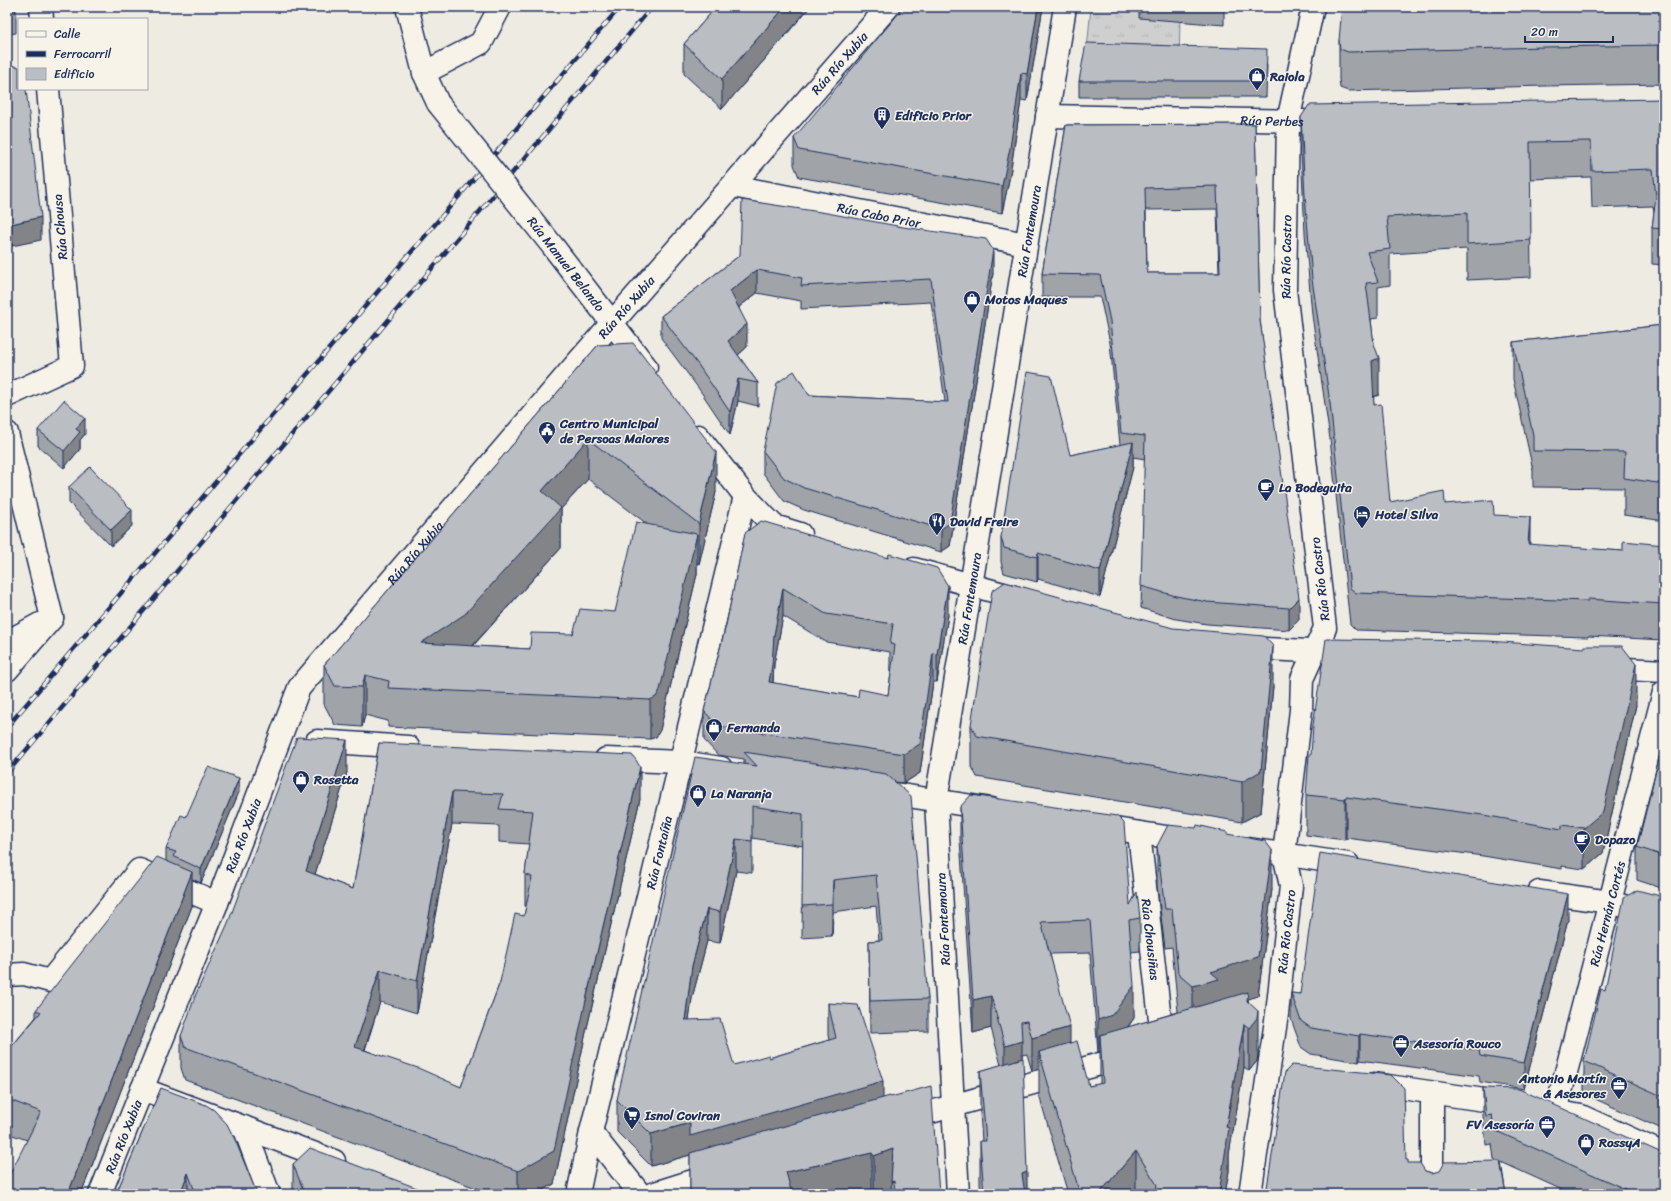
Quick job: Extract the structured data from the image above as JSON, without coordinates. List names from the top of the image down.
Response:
{
  "streets": {
    "street": [
      "Rúa Río Xubia",
      "Rúa Perbes",
      "Rúa Cabo Prior",
      "Rúa Chousa",
      "Rúa Fontemoura",
      "Rúa Río Castro",
      "Rúa Manuel Belando",
      "Rúa Fontaíña",
      "Rúa Hernán Cortés",
      "Rúa Chousiñas"
    ]
  },
  "crossings": [
    ["Rúa Río Xubia", "Rúa Cabo Prior"],
    ["Rúa Río Xubia", "Rúa Manuel Belando"],
    ["Rúa Perbes", "Rúa Fontemoura"],
    ["Rúa Perbes", "Rúa Río Castro"],
    ["Rúa Cabo Prior", "Rúa Fontemoura"]
  ],
  "places": {
    "shop": [
      "Raiola",
      "Motos Maques",
      "Fernanda",
      "Rosetta",
      "La Naranja",
      "RossyA"
    ],
    "building": ["Edificio Prior"],
    "public building": ["Centro Municipal de Persoas Maiores"],
    "cafe": ["La Bodeguita", "Dopazo"],
    "hotel": ["Hotel Silva"],
    "restaurant": ["David Freire"],
    "office": ["Asesoría Rouco", "Antonio Martín & Asesores", "FV Asesoría"],
    "supermarket": ["Isnol Coviran"]
  },
  "legend": ["Calle", "Ferrocarril", "Edificio"],
  "scale_bar": "20 m"
}
